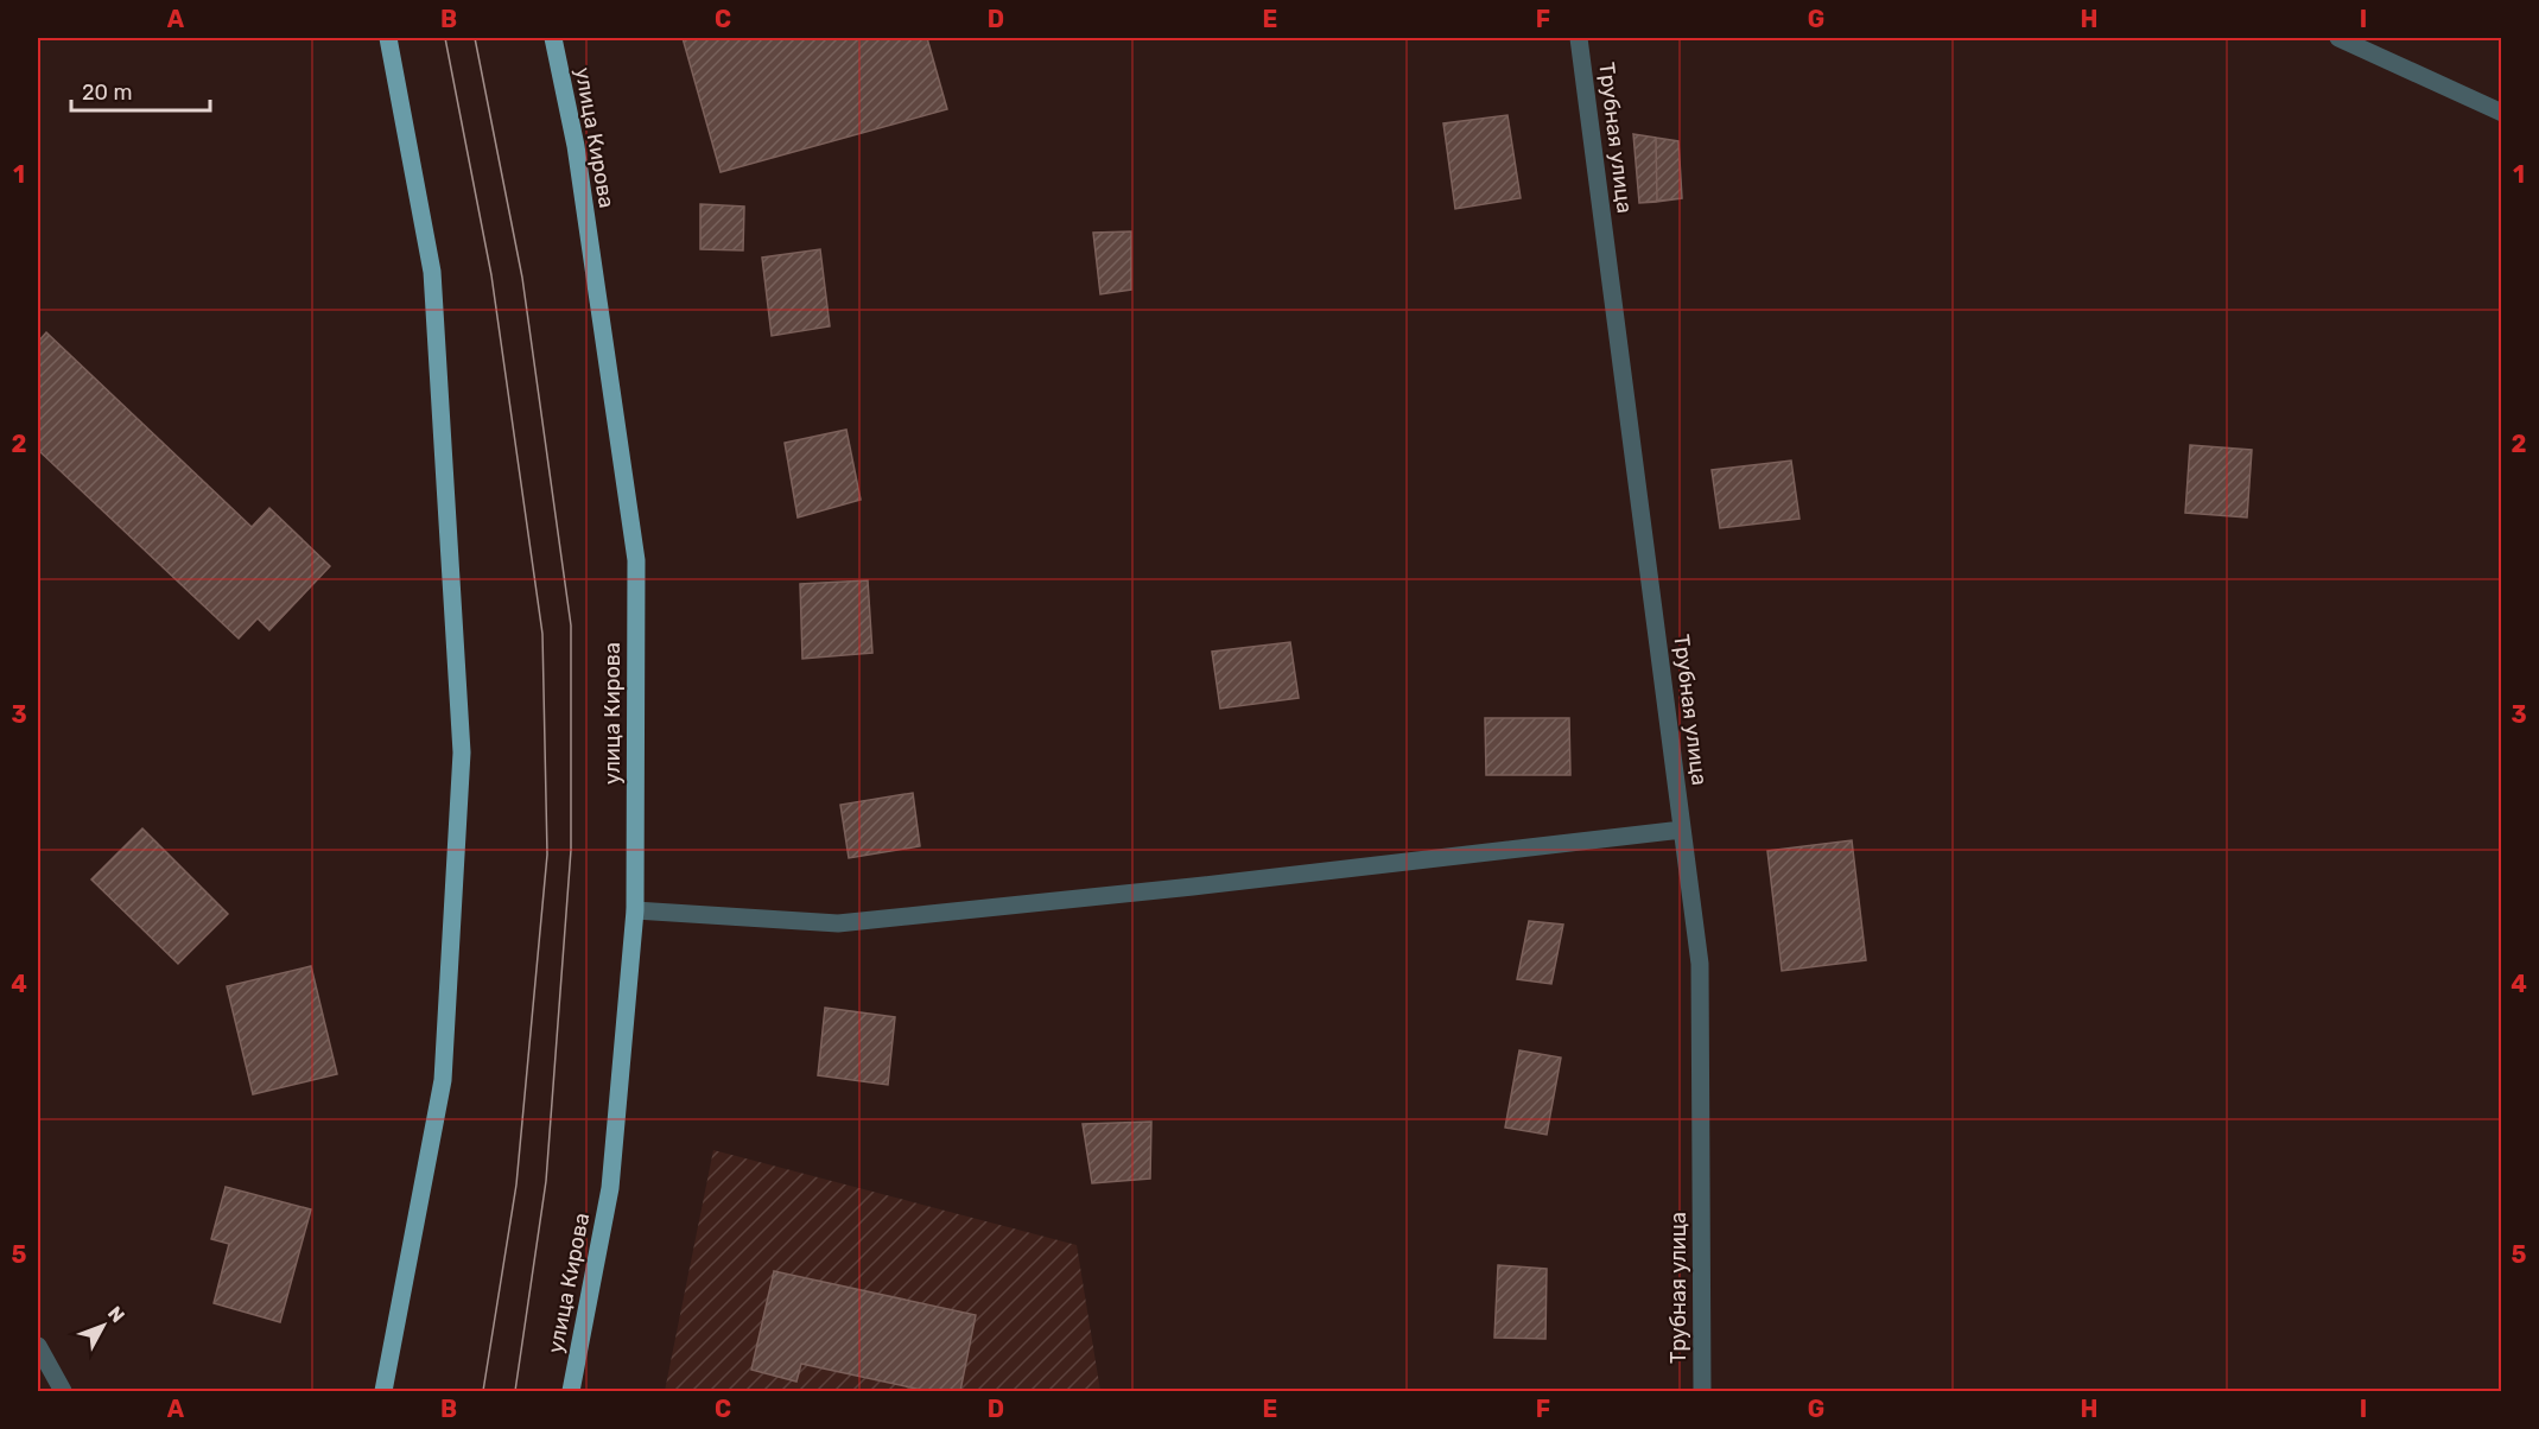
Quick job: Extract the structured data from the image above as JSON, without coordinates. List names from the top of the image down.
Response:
{
  "streets": {
    "main road": ["улица Кирова"],
    "street": ["Трубная улица"]
  },
  "scale_bar": "20 m",
  "north": "top right",
  "grid": {
    "columns": [
      "A",
      "B",
      "C",
      "D",
      "E",
      "F",
      "G",
      "H",
      "I"
    ],
    "rows": [
      "1",
      "2",
      "3",
      "4",
      "5"
    ]
  }
}
